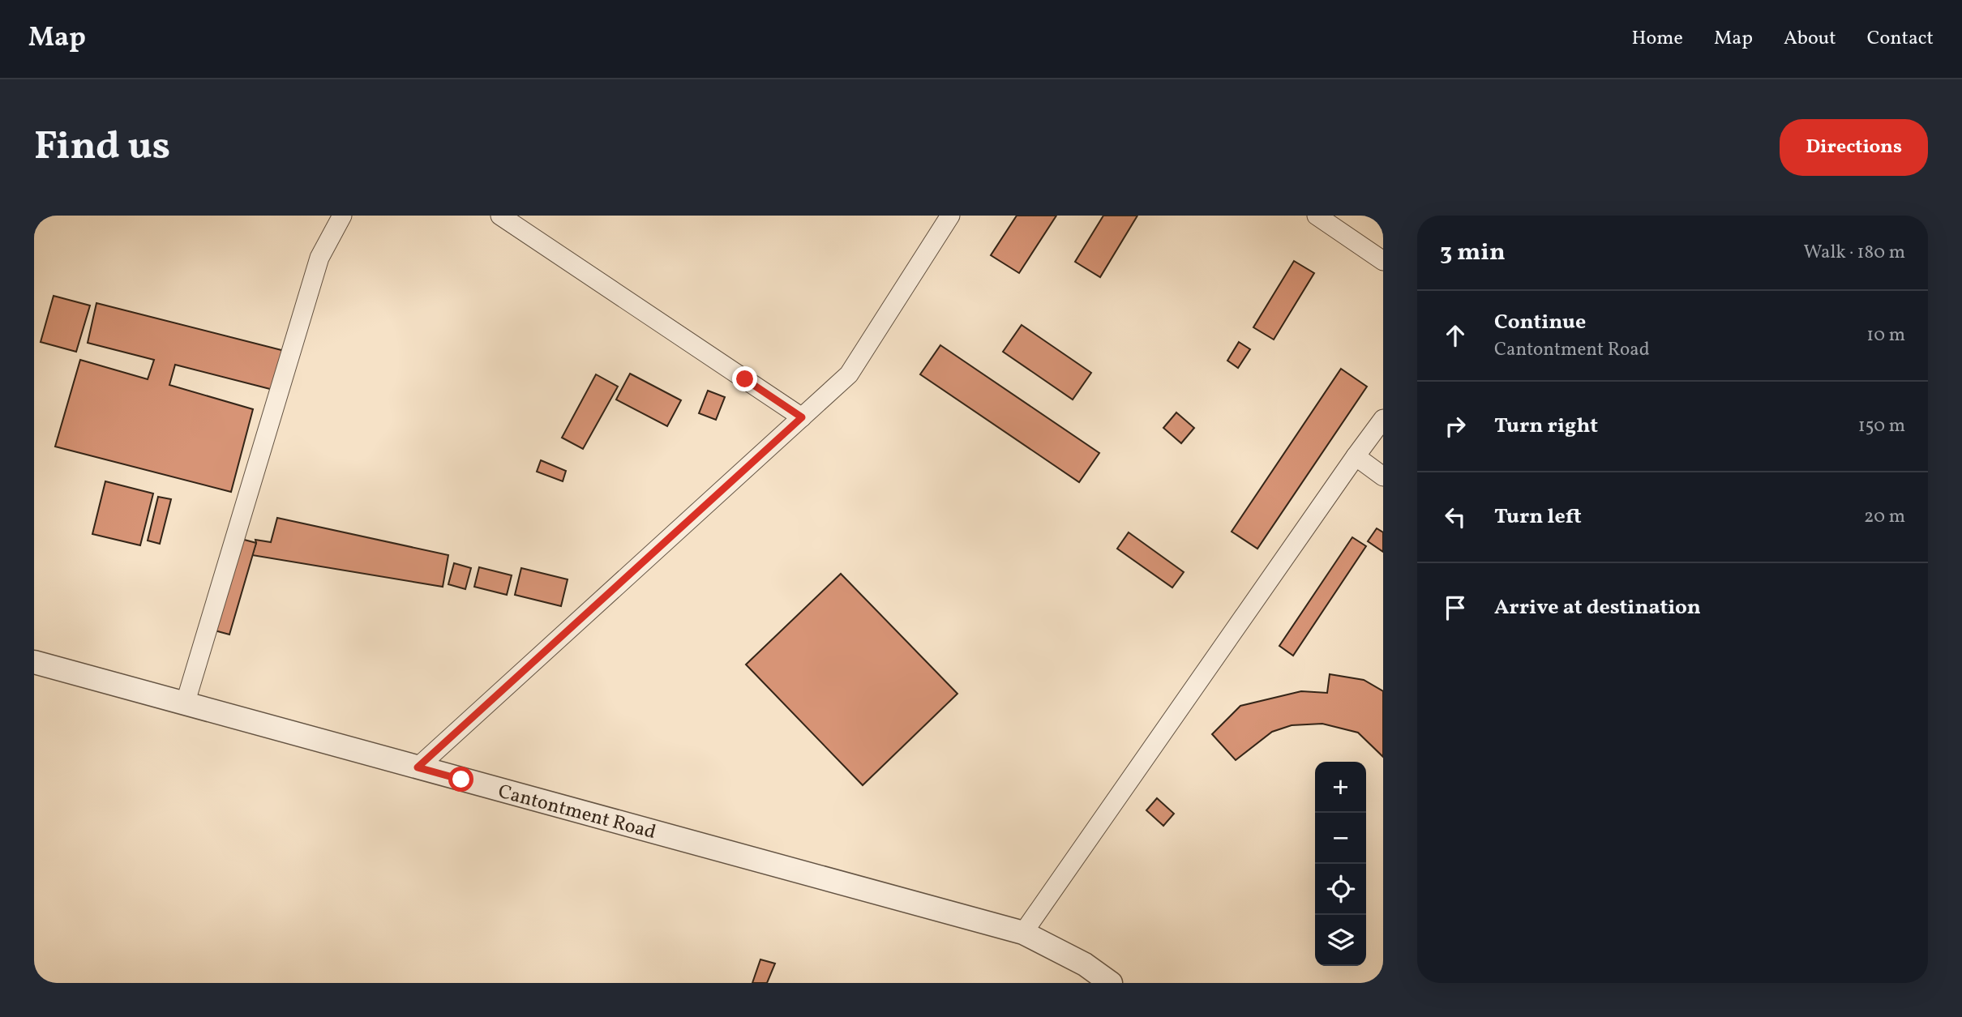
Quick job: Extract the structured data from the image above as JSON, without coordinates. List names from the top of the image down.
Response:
{
  "streets": {
    "street": ["Cantontment Road"]
  },
  "page": {
    "header": "Map",
    "nav": [
      "Home",
      "Map",
      "About",
      "Contact"
    ],
    "buttons": "Directions",
    "title": "Find us",
    "heading": ["3 min", "Walk · 180 m"],
    "list": [
      ["Continue", "Cantontment Road", "10 m"],
      ["Turn right", "150 m"],
      ["Turn left", "20 m"],
      "Arrive at destination"
    ],
    "map_buttons": ["+", "−"]
  }
}
